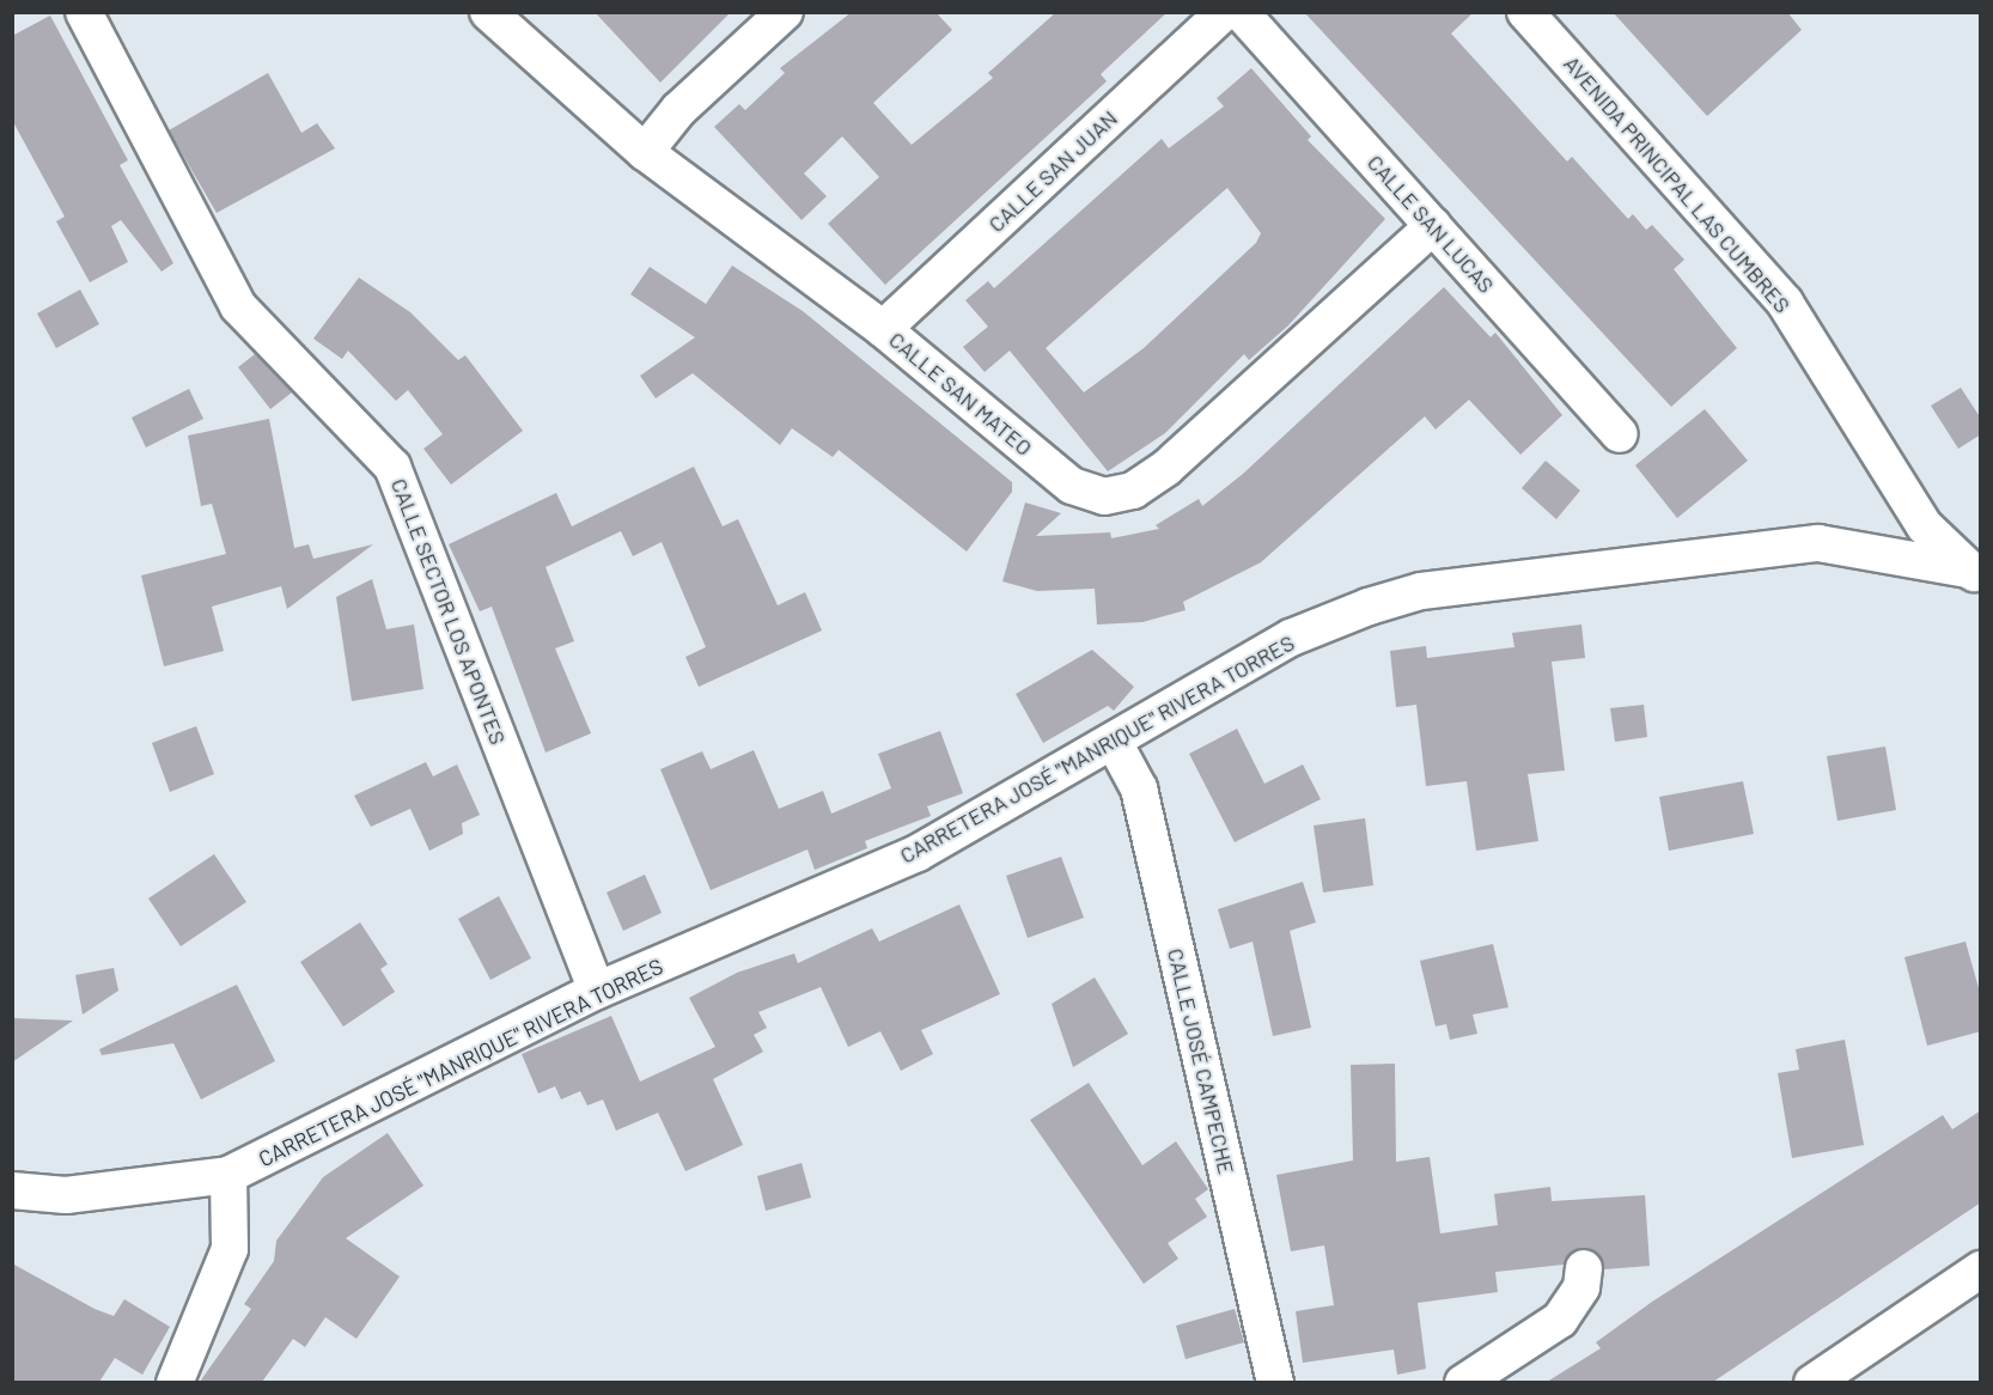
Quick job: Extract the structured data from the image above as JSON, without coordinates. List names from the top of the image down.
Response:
{
  "streets": {
    "street": [
      "CALLE SAN JUAN",
      "AVENIDA PRINCIPAL LAS CUMBRES",
      "CALLE SAN LUCAS",
      "CALLE SAN MATEO",
      "CALLE SECTOR LOS APONTES",
      "CARRETERA JOSÉ \"MANRIQUE\" RIVERA TORRES",
      "CALLE JOSÉ CAMPECHE"
    ]
  },
  "crossings": [
    ["CALLE SAN JUAN", "CALLE SAN MATEO"],
    ["AVENIDA PRINCIPAL LAS CUMBRES", "CARRETERA JOSÉ \"MANRIQUE\" RIVERA TORRES"],
    ["CALLE SAN LUCAS", "CALLE SAN MATEO"],
    ["CALLE SECTOR LOS APONTES", "CARRETERA JOSÉ \"MANRIQUE\" RIVERA TORRES"],
    ["CARRETERA JOSÉ \"MANRIQUE\" RIVERA TORRES", "CALLE JOSÉ CAMPECHE"]
  ]
}
